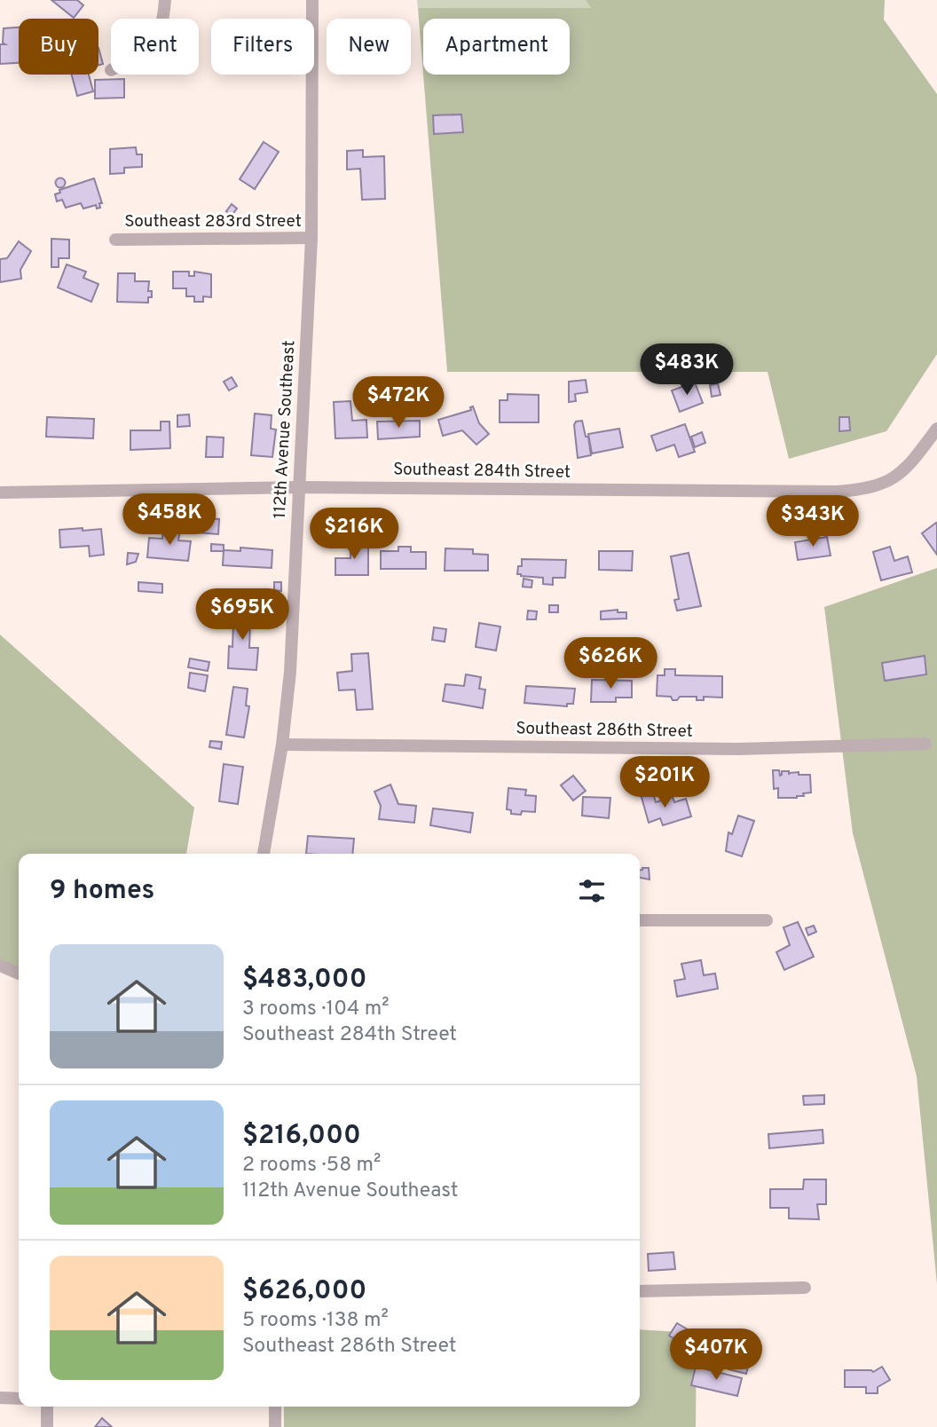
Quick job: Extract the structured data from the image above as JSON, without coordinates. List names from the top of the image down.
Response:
{
  "streets": {
    "street": [
      "Southeast 283rd Street",
      "112th Avenue Southeast",
      "Southeast 284th Street",
      "Southeast 286th Street"
    ]
  },
  "crossings": [
    ["Southeast 283rd Street", "112th Avenue Southeast"],
    ["112th Avenue Southeast", "Southeast 284th Street"],
    ["112th Avenue Southeast", "Southeast 286th Street"]
  ],
  "page": {
    "chip": [
      "Buy",
      "Rent",
      "Filters",
      "New",
      "Apartment"
    ],
    "price": [
      "$483K",
      "$472K",
      "$458K",
      "$343K",
      "$216K",
      "$695K",
      "$626K",
      "$201K",
      "$407K"
    ],
    "heading": "9 homes",
    "list": [
      {
        "name": "$483,000",
        "note": "3 rooms · 104 m² · Southeast 284th Street"
      },
      {
        "name": "$216,000",
        "note": "2 rooms · 58 m² · 112th Avenue Southeast"
      },
      {
        "name": "$626,000",
        "note": "5 rooms · 138 m² · Southeast 286th Street"
      }
    ]
  }
}
